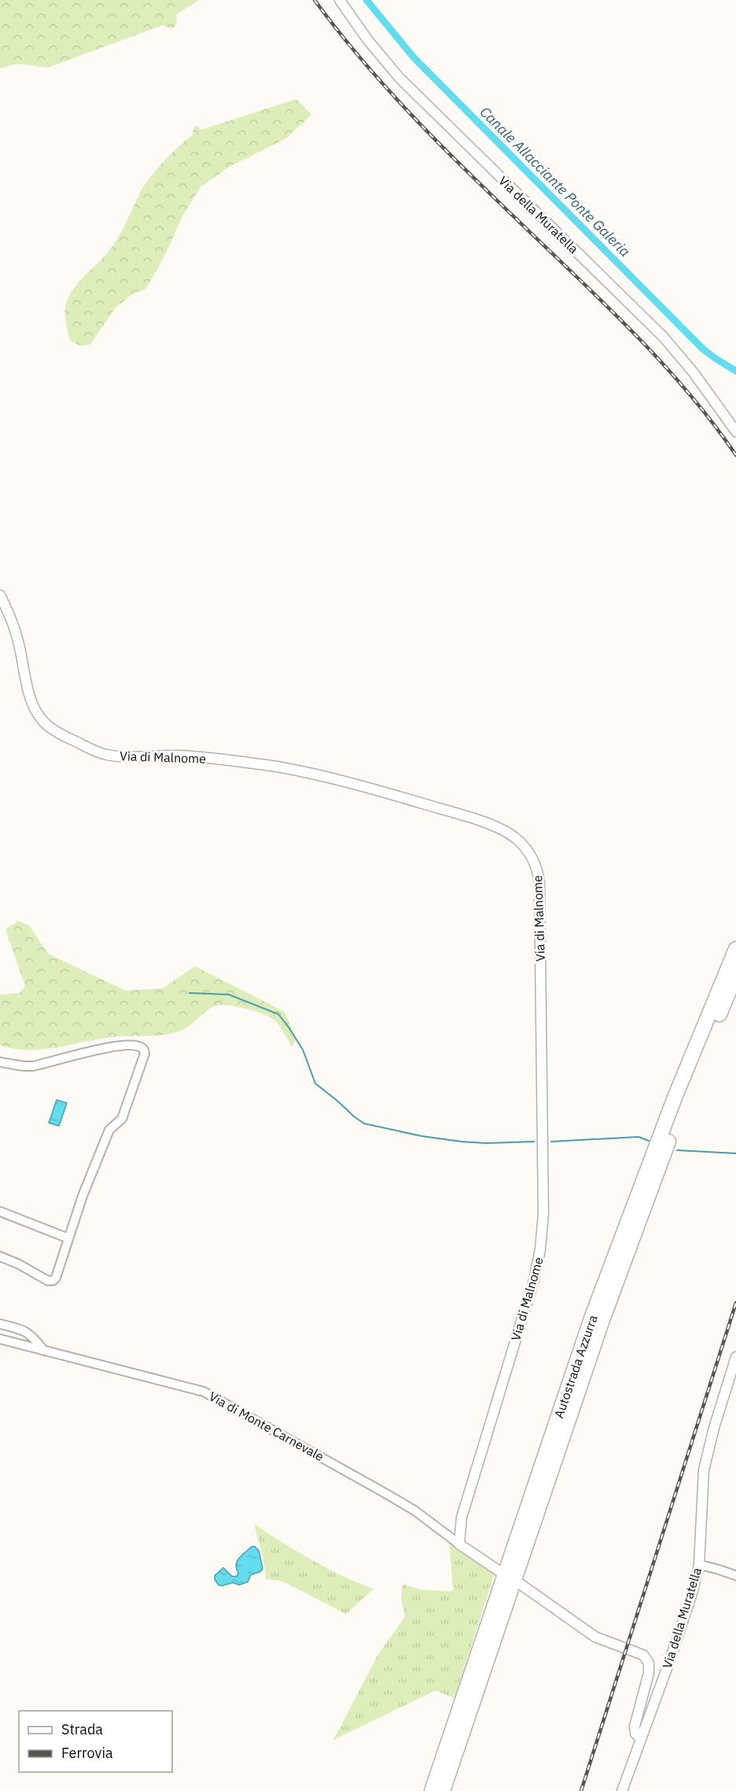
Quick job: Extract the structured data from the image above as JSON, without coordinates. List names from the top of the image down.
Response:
{
  "streets": {
    "highway": ["Autostrada Azzurra"],
    "street": ["Via della Muratella", "Via di Malnome", "Via di Monte Carnevale"]
  },
  "crossings": [
    ["Via di Malnome", "Via di Monte Carnevale"]
  ],
  "water": ["Canale Allacciante Ponte Galeria"],
  "legend": ["Strada", "Ferrovia"]
}
